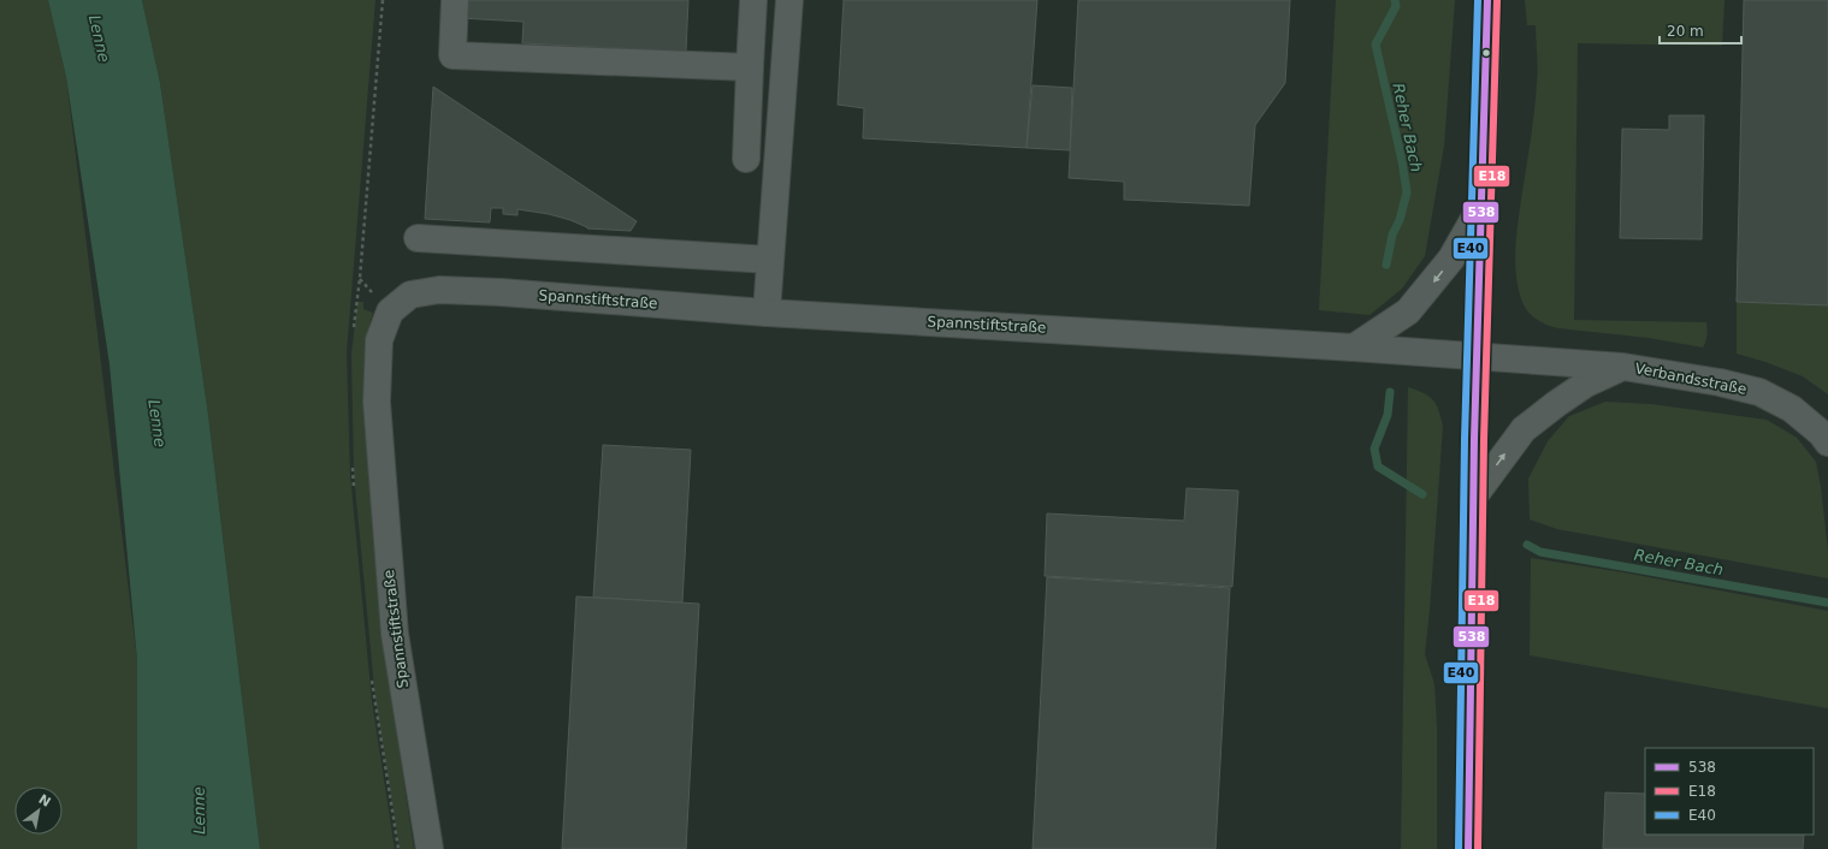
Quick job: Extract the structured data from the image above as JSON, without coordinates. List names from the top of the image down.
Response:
{
  "streets": {
    "street": ["Spannstiftstraße", "Verbandsstraße"]
  },
  "crossings": [
    ["Spannstiftstraße", "Verbandsstraße"]
  ],
  "water": ["Lenne", "Reher Bach"],
  "lines": ["transit line 538", "transit line E18", "transit line E40"],
  "legend": ["538", "E18", "E40"],
  "scale_bar": "20 m",
  "north": "top right"
}
